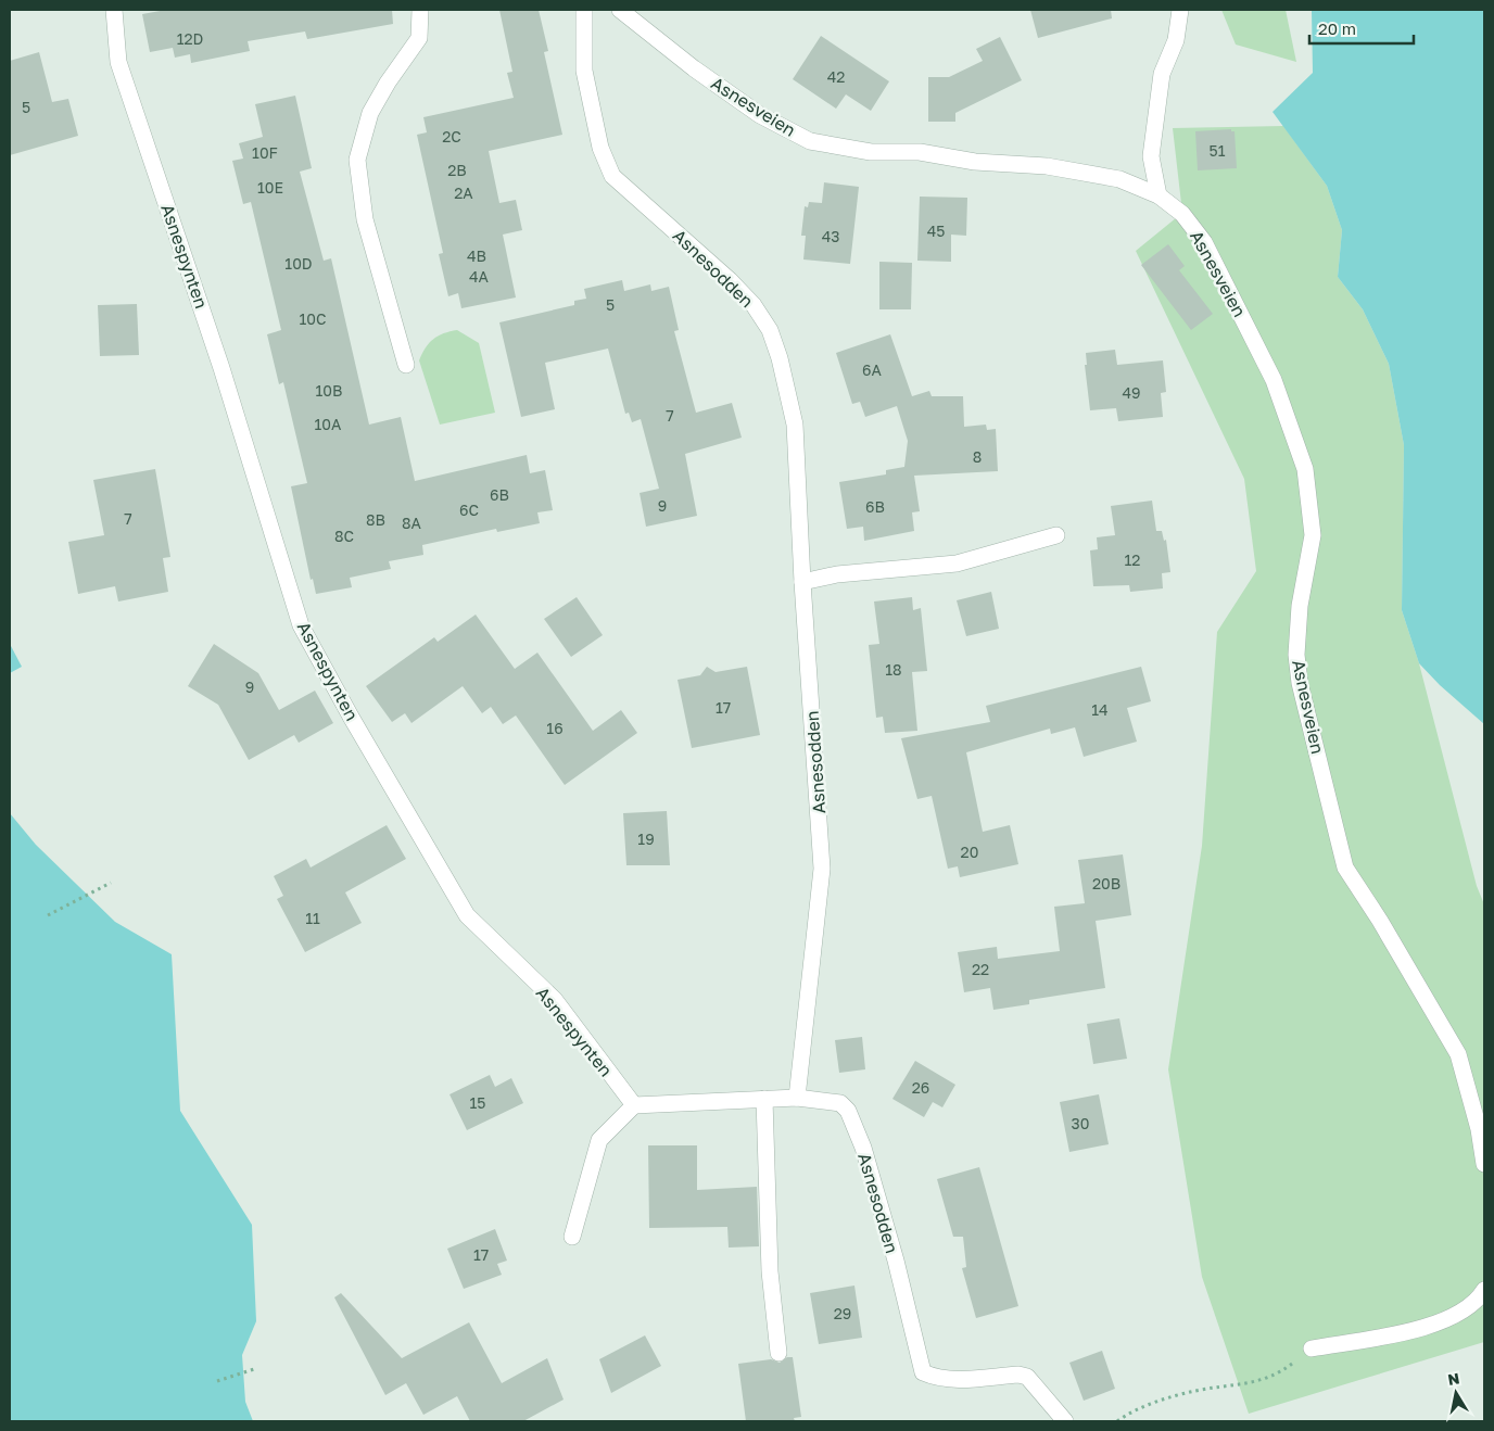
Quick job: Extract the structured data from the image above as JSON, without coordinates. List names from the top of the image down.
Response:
{
  "streets": {
    "street": ["Asnesveien", "Asnespynten", "Asnesodden"]
  },
  "house_numbers": [
    "12D",
    "42",
    "5",
    "2C",
    "51",
    "10F",
    "2B",
    "10E",
    "2A",
    "45",
    "43",
    "4B",
    "10D",
    "4A",
    "5",
    "10C",
    "6A",
    "10B",
    "49",
    "7",
    "10A",
    "8",
    "6B",
    "9",
    "6B",
    "6C",
    "7",
    "8B",
    "8A",
    "8C",
    "12",
    "18",
    "9",
    "17",
    "14",
    "16",
    "19",
    "20",
    "20B",
    "11",
    "22",
    "26",
    "15",
    "30",
    "17",
    "29"
  ],
  "scale_bar": "20 m",
  "north": "top"
}
